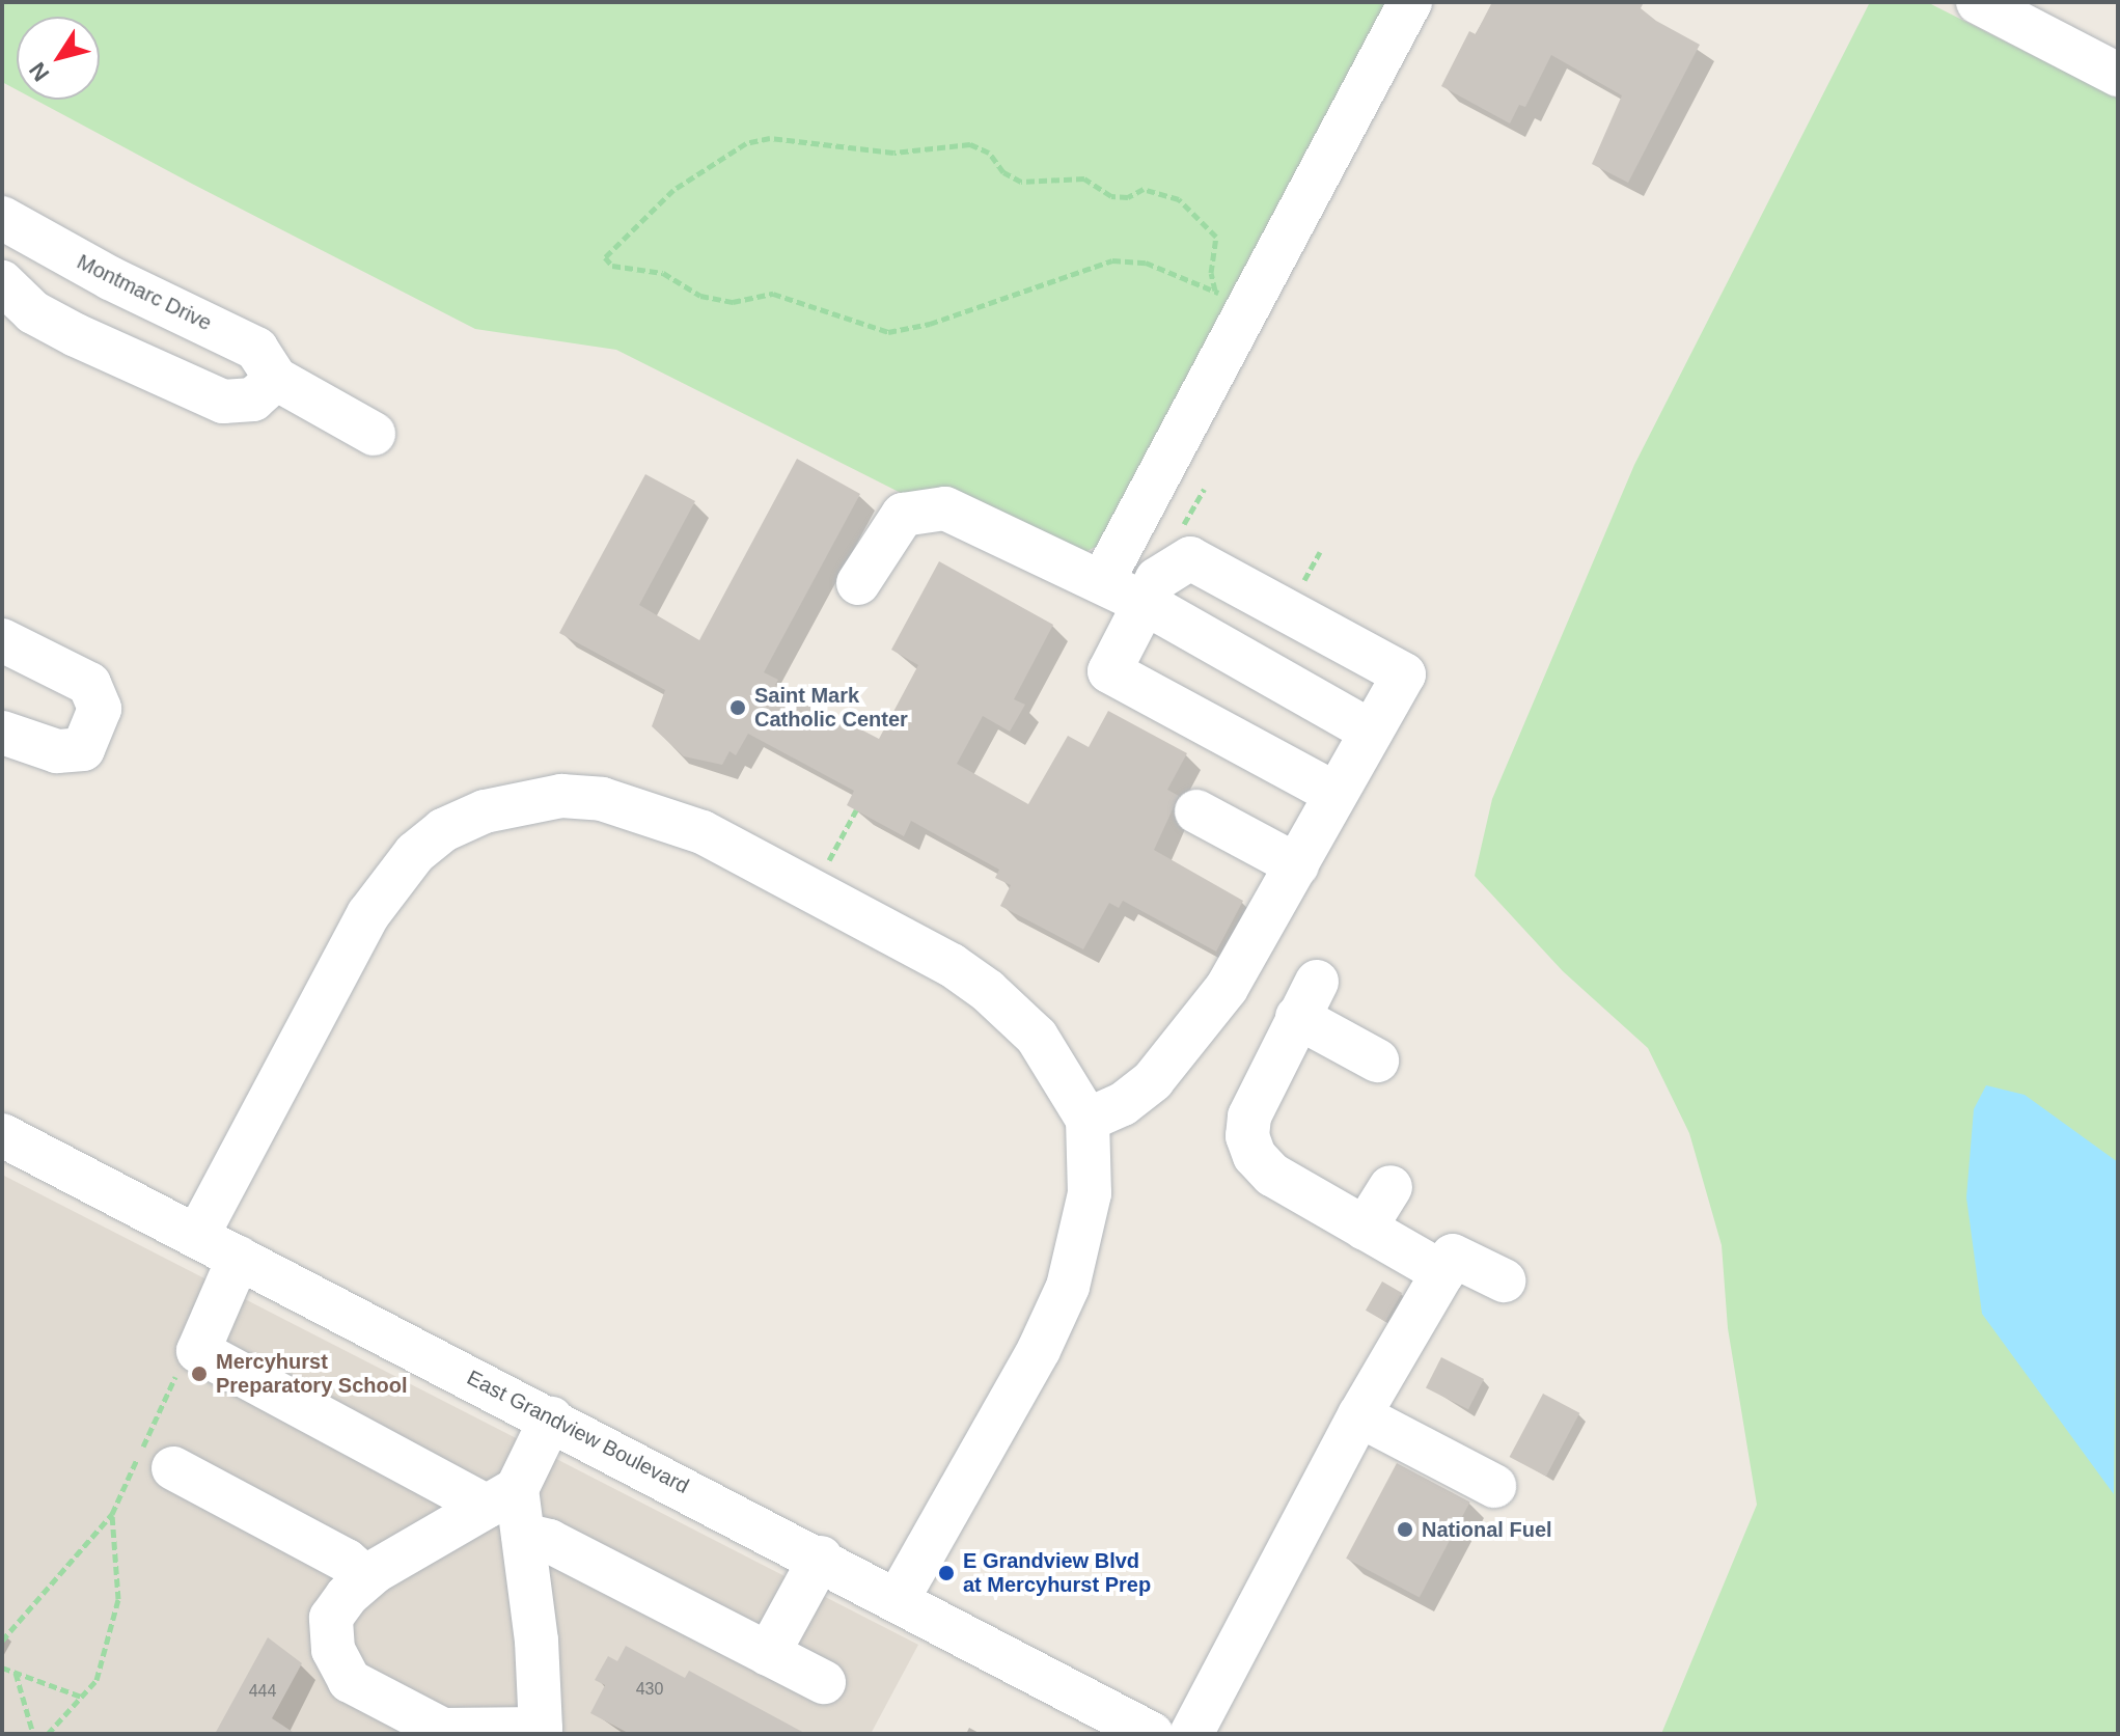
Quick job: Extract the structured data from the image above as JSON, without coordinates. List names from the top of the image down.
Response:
{
  "streets": {
    "street": ["Montmarc Drive", "East Grandview Boulevard"]
  },
  "places": [
    "Saint Mark Catholic Center",
    "Mercyhurst Preparatory School",
    "National Fuel",
    "E Grandview Blvd at Mercyhurst Prep"
  ],
  "house_numbers": ["430", "444"],
  "north": "bottom left"
}
